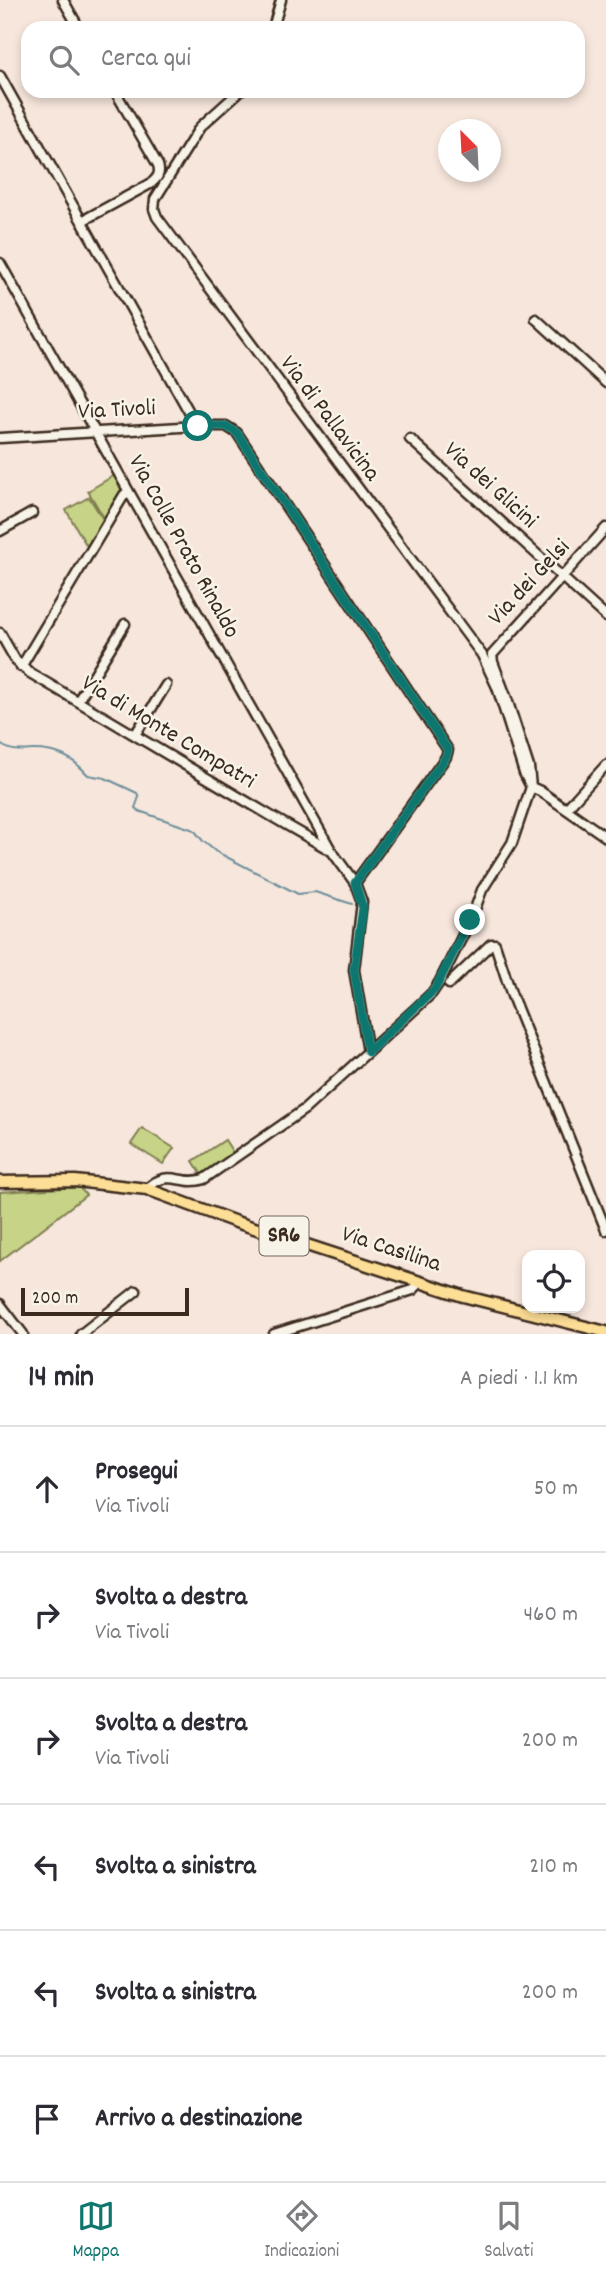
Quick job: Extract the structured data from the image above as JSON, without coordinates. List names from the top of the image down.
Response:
{
  "streets": {
    "main road": ["SR6", "Via Casilina"],
    "street": [
      "Via Tivoli",
      "Via di Pallavicina",
      "Via dei Glicini",
      "Via Colle Prato Rinaldo",
      "Via dei Gelsi",
      "Via di Monte Compatri"
    ]
  },
  "crossings": [
    ["Via Tivoli", "Via Colle Prato Rinaldo"],
    ["Via di Pallavicina", "Via dei Gelsi"],
    ["Via dei Glicini", "Via dei Gelsi"],
    ["Via Colle Prato Rinaldo", "Via di Monte Compatri"]
  ],
  "scale_bar": "200 m",
  "north": "top left",
  "page": {
    "search": "Cerca qui",
    "scale": "200 m",
    "heading": ["14 min", "A piedi · 1.1 km"],
    "list": [
      ["Prosegui", "Via Tivoli", "50 m"],
      ["Svolta a destra", "Via Tivoli", "460 m"],
      ["Svolta a destra", "Via Tivoli", "200 m"],
      ["Svolta a sinistra", "210 m"],
      ["Svolta a sinistra", "200 m"],
      "Arrivo a destinazione"
    ],
    "nav": ["Mappa", "Indicazioni", "Salvati"]
  }
}
